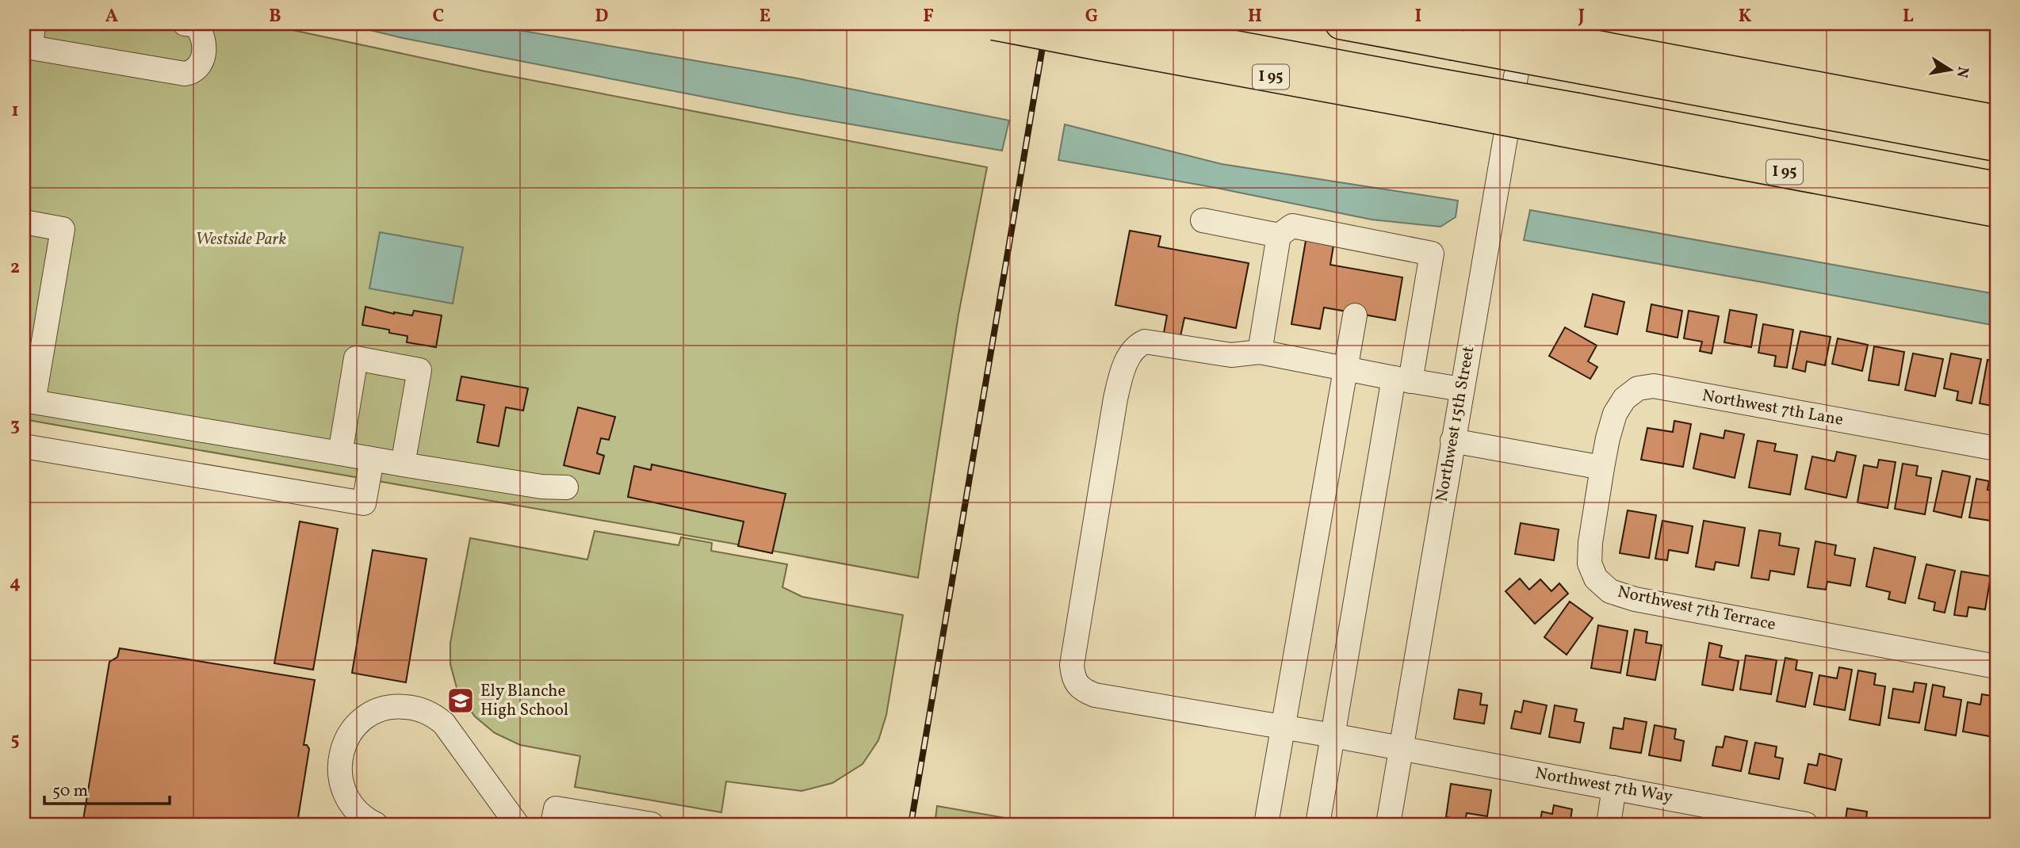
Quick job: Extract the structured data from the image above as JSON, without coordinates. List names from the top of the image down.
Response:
{
  "streets": {
    "highway": ["I 95"],
    "street": [
      "Northwest 7th Lane",
      "Northwest 15th Street",
      "Northwest 7th Terrace",
      "Northwest 7th Way"
    ]
  },
  "crossings": [
    ["Northwest 7th Lane", "Northwest 7th Terrace"],
    ["Northwest 15th Street", "Northwest 7th Way"]
  ],
  "parks": ["Westside Park"],
  "places": {
    "school or university": ["Ely Blanche High School"]
  },
  "scale_bar": "50 m",
  "north": "right",
  "grid": {
    "columns": [
      "A",
      "B",
      "C",
      "D",
      "E",
      "F",
      "G",
      "H",
      "I",
      "J",
      "K",
      "L"
    ],
    "rows": [
      "1",
      "2",
      "3",
      "4",
      "5"
    ]
  }
}
